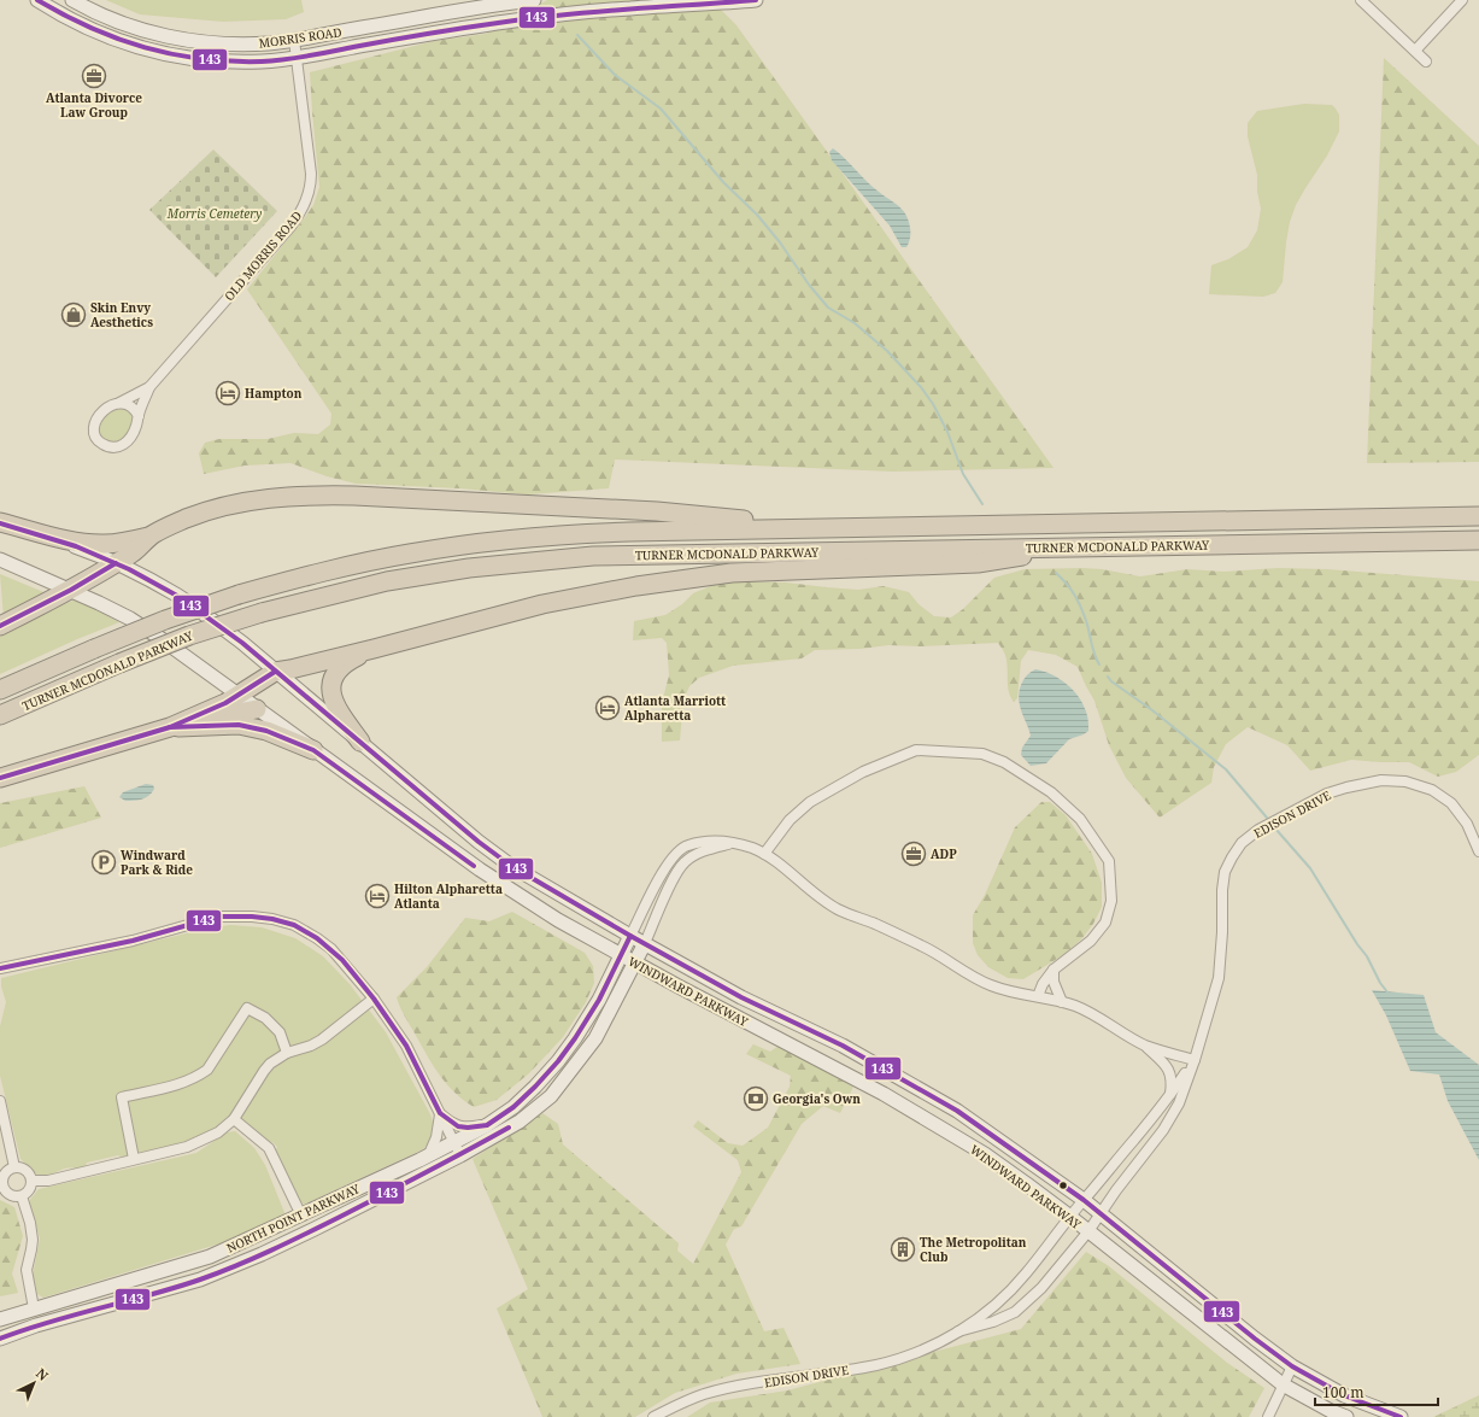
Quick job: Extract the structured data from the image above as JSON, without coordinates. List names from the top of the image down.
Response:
{
  "streets": {
    "highway": ["TURNER MCDONALD PARKWAY"],
    "main road": ["MORRIS ROAD", "WINDWARD PARKWAY", "NORTH POINT PARKWAY"],
    "street": ["OLD MORRIS ROAD", "EDISON DRIVE"]
  },
  "crossings": [
    ["MORRIS ROAD", "OLD MORRIS ROAD"],
    ["EDISON DRIVE", "WINDWARD PARKWAY"],
    ["WINDWARD PARKWAY", "NORTH POINT PARKWAY"]
  ],
  "parks": ["Morris Cemetery"],
  "places": {
    "office": ["Atlanta Divorce Law Group", "ADP"],
    "shop": ["Skin Envy Aesthetics"],
    "hotel": ["Hampton", "Atlanta Marriott Alpharetta", "Hilton Alpharetta Atlanta"],
    "parking": ["Windward Park & Ride"],
    "bank": ["Georgia's Own"],
    "building": ["The Metropolitan Club"]
  },
  "lines": ["transit line 143"],
  "scale_bar": "100 m",
  "north": "top right"
}
